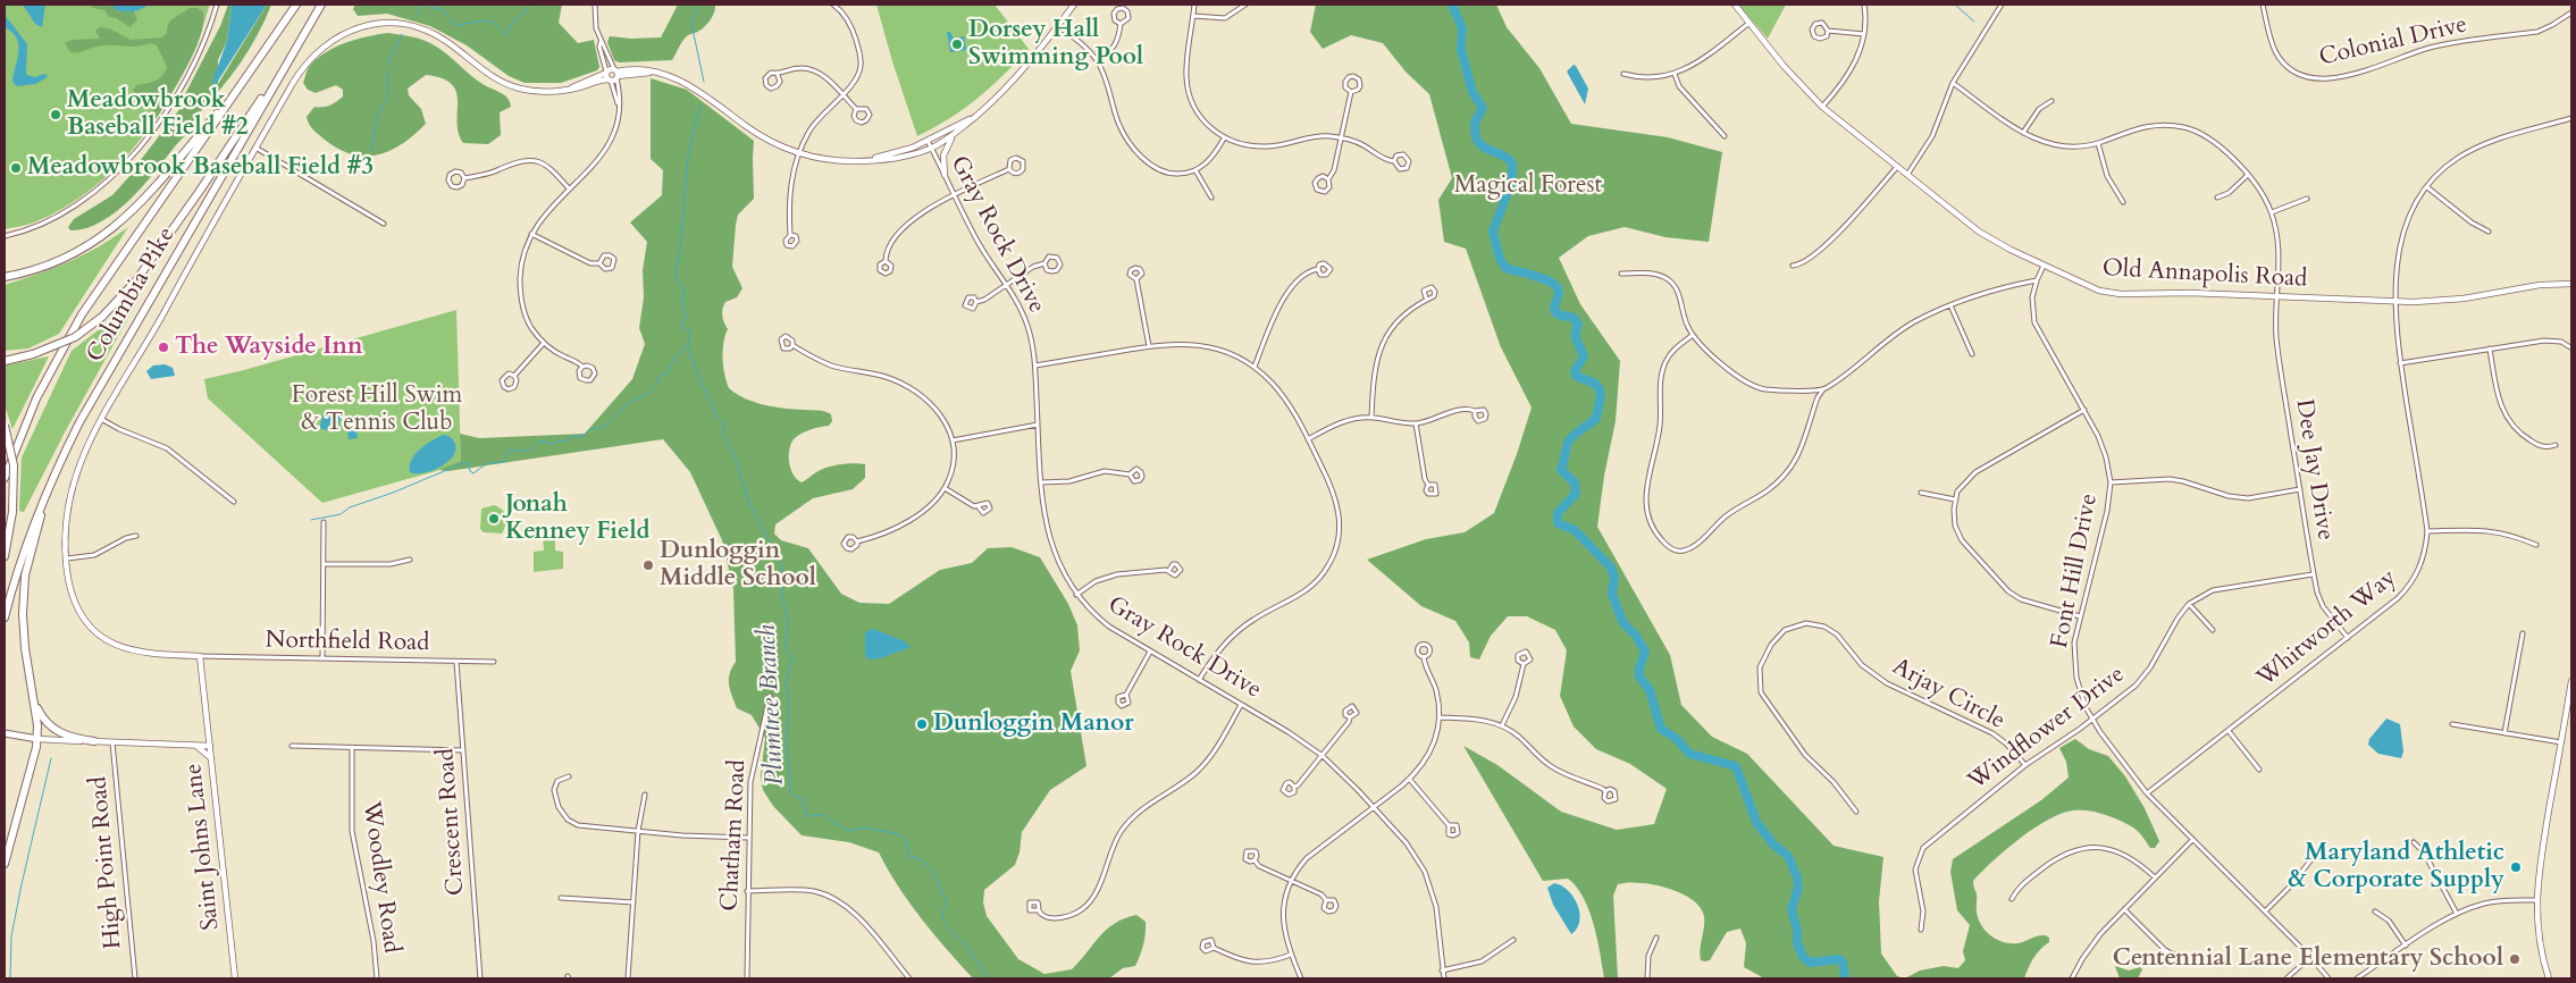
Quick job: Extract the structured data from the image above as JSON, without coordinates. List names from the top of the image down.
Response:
{
  "streets": {
    "highway": ["Columbia Pike"],
    "main road": ["Saint Johns Lane"],
    "street": [
      "Colonial Drive",
      "Gray Rock Drive",
      "Old Annapolis Road",
      "Dee Jay Drive",
      "Font Hill Drive",
      "Whitworth Way",
      "Northfield Road",
      "Arjay Circle",
      "Windflower Drive",
      "Crescent Road",
      "Chatham Road",
      "High Point Road",
      "Woodley Road"
    ]
  },
  "crossings": [
    ["Old Annapolis Road", "Dee Jay Drive"],
    ["Old Annapolis Road", "Font Hill Drive"],
    ["Old Annapolis Road", "Whitworth Way"],
    ["Dee Jay Drive", "Whitworth Way"],
    ["Dee Jay Drive", "Windflower Drive"],
    ["Font Hill Drive", "Whitworth Way"],
    ["Font Hill Drive", "Windflower Drive"],
    ["Northfield Road", "Crescent Road"],
    ["Arjay Circle", "Windflower Drive"],
    ["Saint Johns Lane", "High Point Road"]
  ],
  "water": ["Plumtree Branch"],
  "parks": ["Magical Forest", "Forest Hill Swim & Tennis Club"],
  "places": [
    "Dorsey Hall Swimming Pool",
    "Meadowbrook Baseball Field #2",
    "Meadowbrook Baseball Field #3",
    "The Wayside Inn",
    "Jonah Kenney Field",
    "Dunloggin Middle School",
    "Dunloggin Manor",
    "Maryland Athletic & Corporate Supply",
    "Centennial Lane Elementary School"
  ]
}
